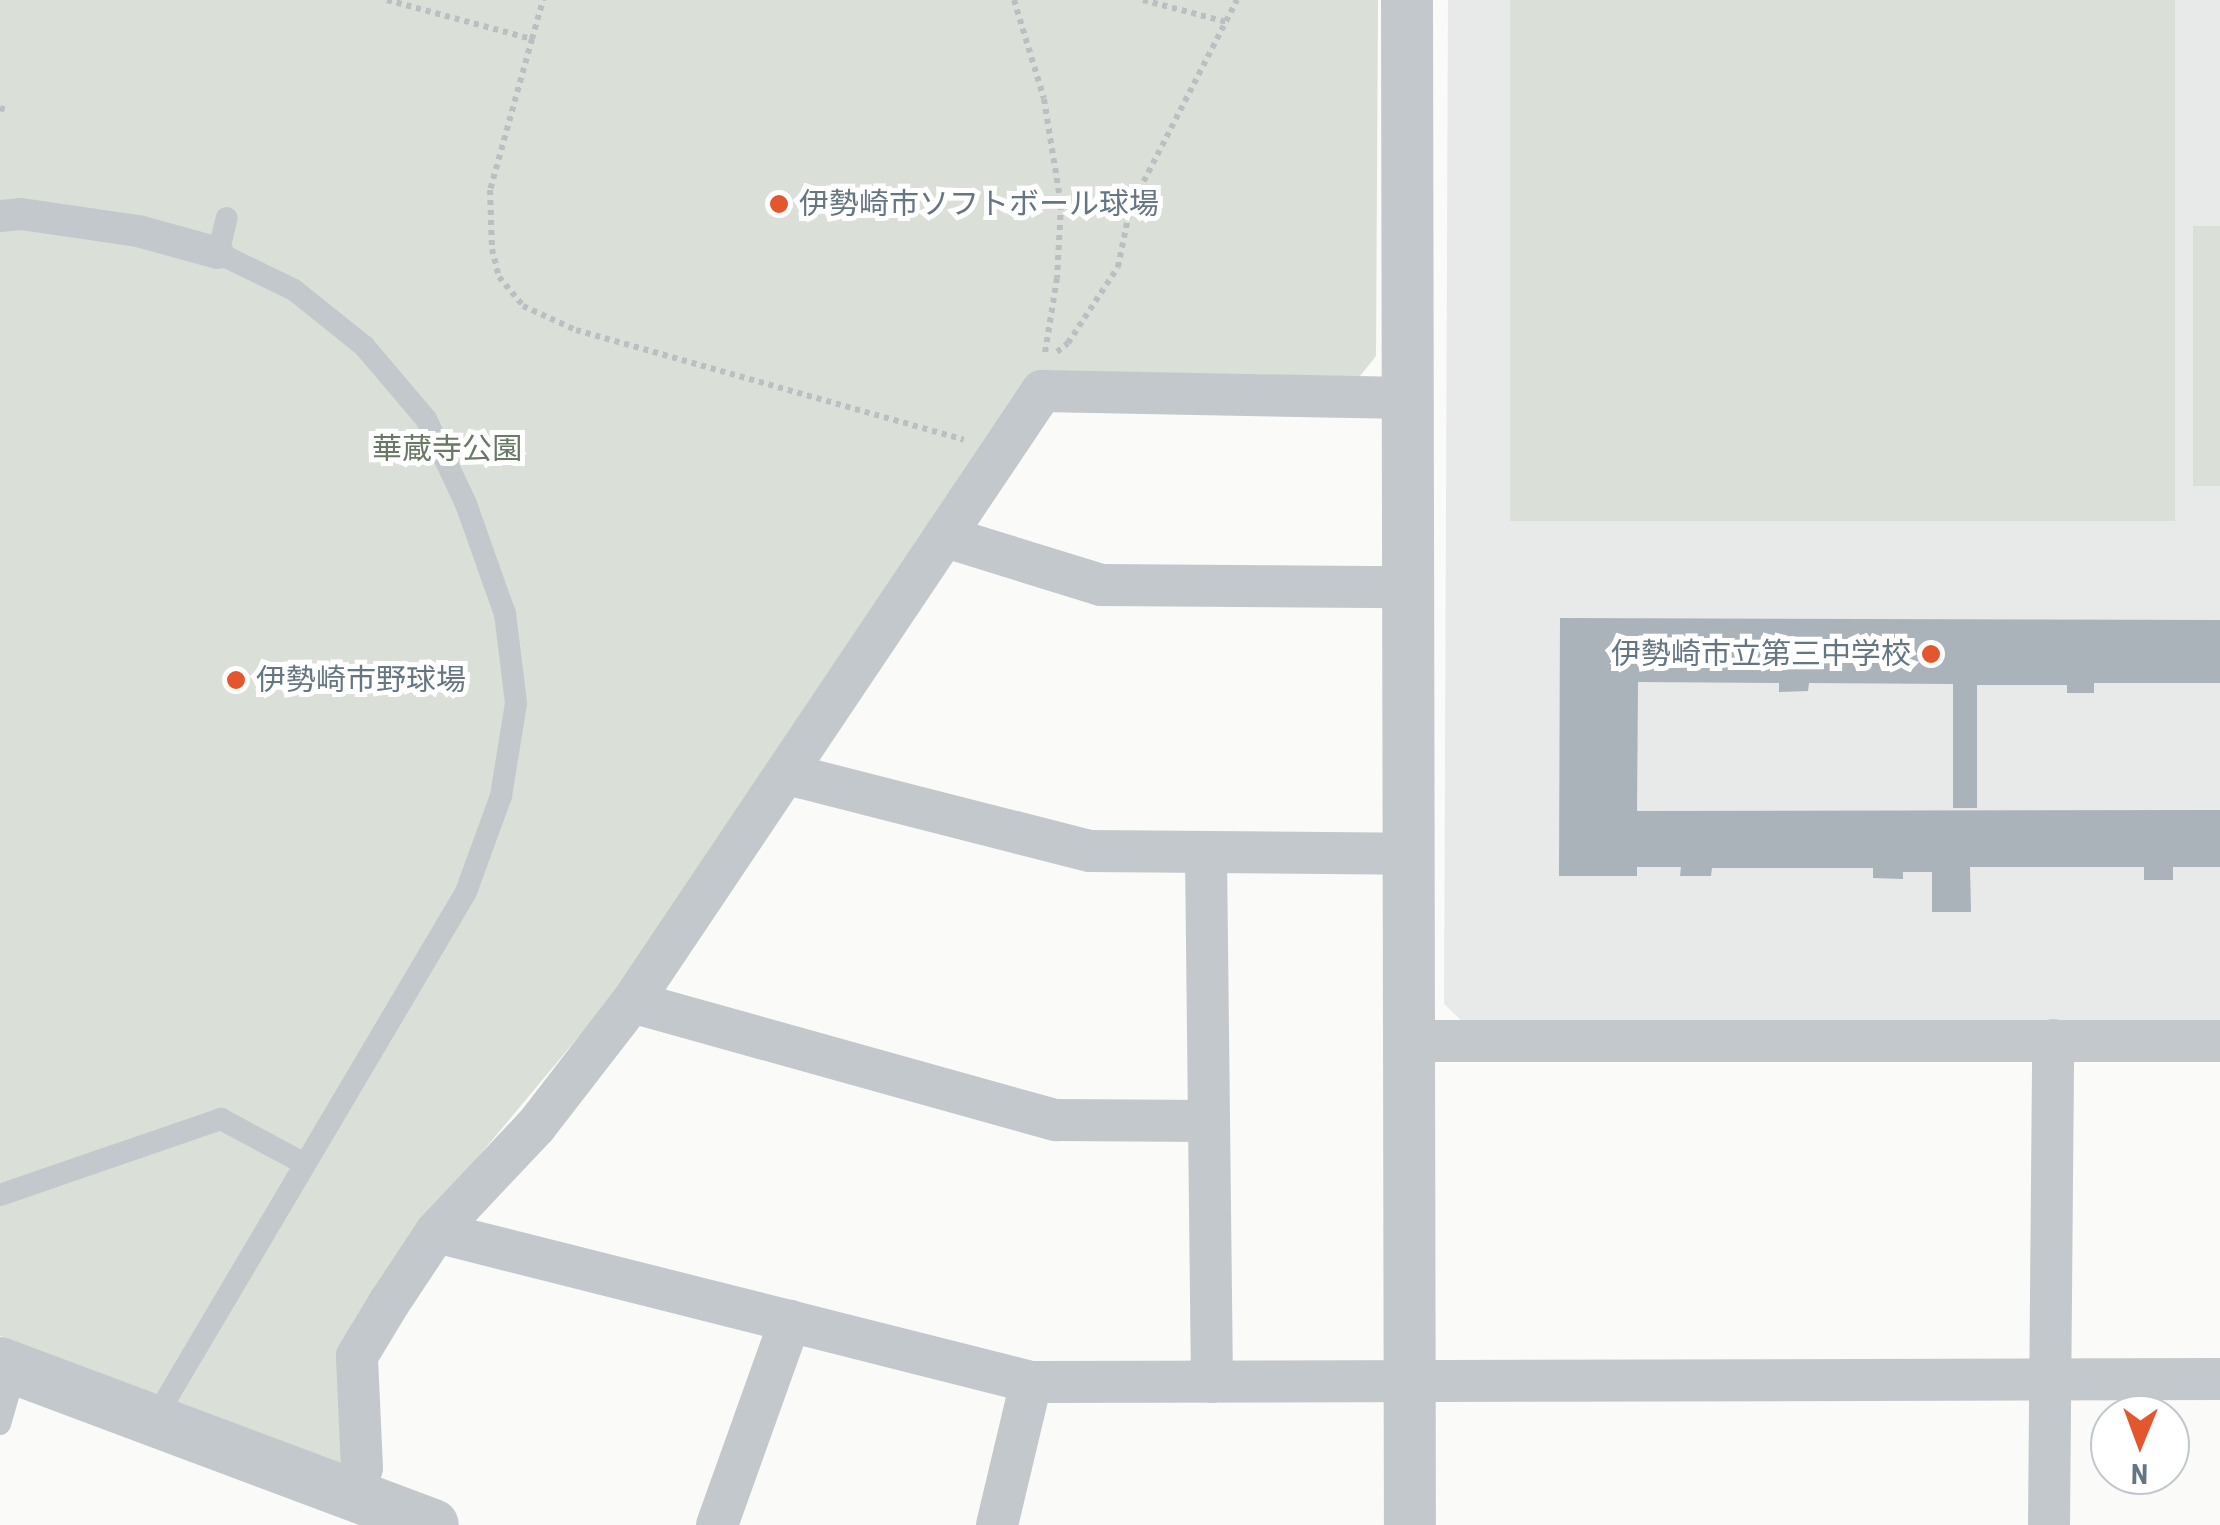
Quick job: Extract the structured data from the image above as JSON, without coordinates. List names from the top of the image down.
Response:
{
  "parks": ["華蔵寺公園"],
  "places": ["伊勢崎市ソフトボール球場", "伊勢崎市立第三中学校", "伊勢崎市野球場"],
  "north": "bottom"
}
